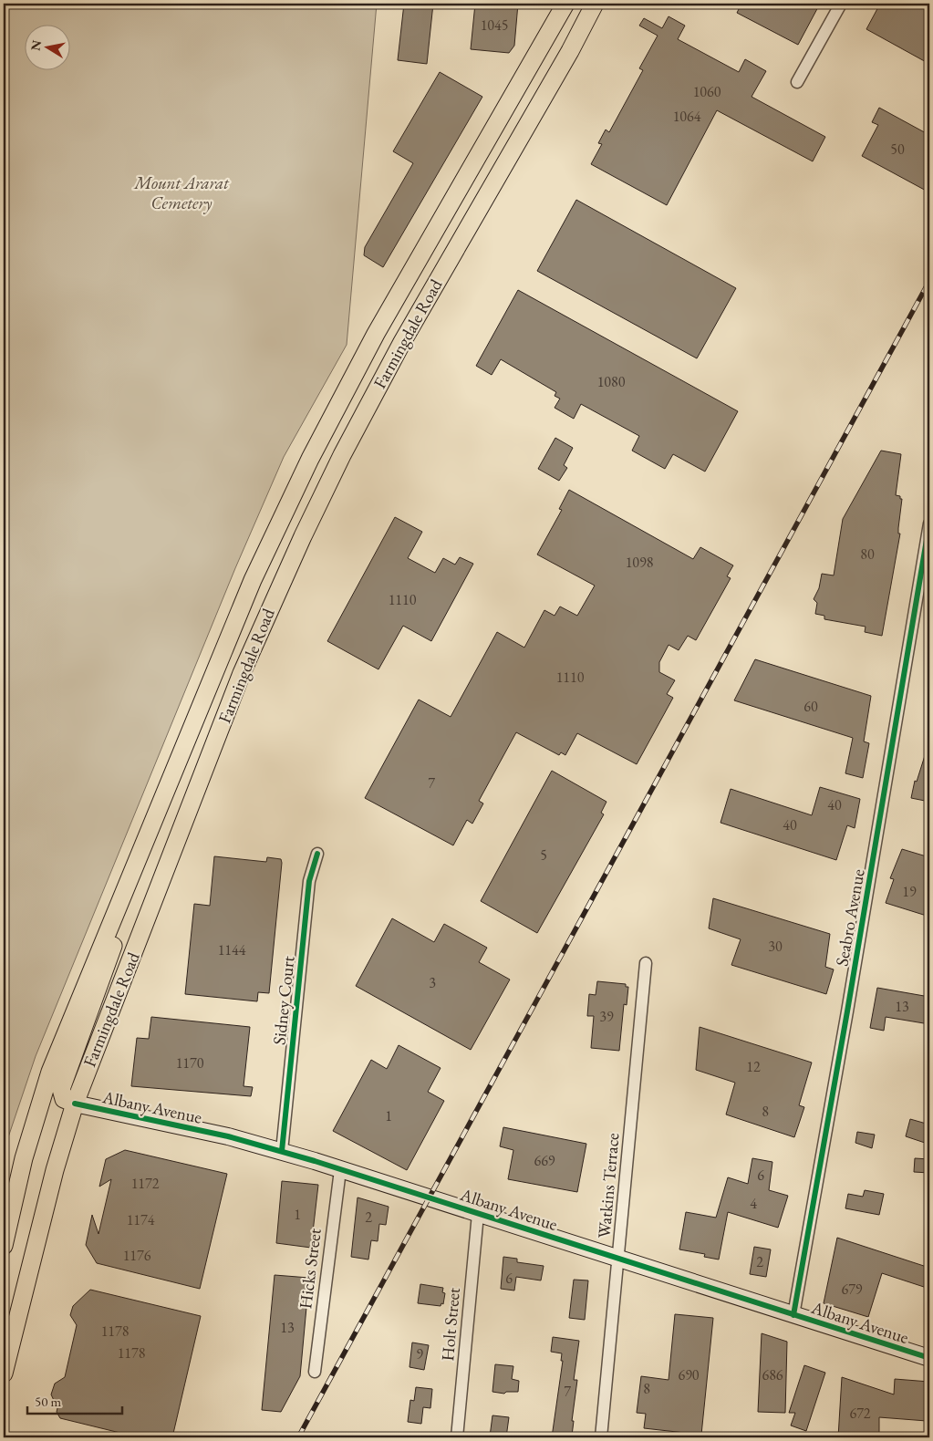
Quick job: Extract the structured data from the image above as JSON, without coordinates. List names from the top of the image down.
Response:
{
  "streets": {
    "main road": ["Farmingdale Road"],
    "street": [
      "Seabro Avenue",
      "Sidney Court",
      "Albany Avenue",
      "Watkins Terrace",
      "Hicks Street",
      "Holt Street"
    ]
  },
  "crossings": [
    ["Farmingdale Road", "Albany Avenue"],
    ["Seabro Avenue", "Albany Avenue"],
    ["Sidney Court", "Albany Avenue"],
    ["Albany Avenue", "Watkins Terrace"],
    ["Albany Avenue", "Hicks Street"],
    ["Albany Avenue", "Holt Street"]
  ],
  "parks": ["Mount Ararat Cemetery"],
  "house_numbers": [
    "1045",
    "1060",
    "1064",
    "50",
    "1080",
    "80",
    "1098",
    "1110",
    "1110",
    "60",
    "7",
    "40",
    "40",
    "5",
    "19",
    "30",
    "1144",
    "3",
    "13",
    "39",
    "1170",
    "12",
    "8",
    "1",
    "669",
    "6",
    "1172",
    "4",
    "1",
    "2",
    "1174",
    "1176",
    "2",
    "6",
    "679",
    "13",
    "1178",
    "1178",
    "9",
    "690",
    "686",
    "8",
    "7",
    "672"
  ],
  "scale_bar": "50 m",
  "north": "left"
}
